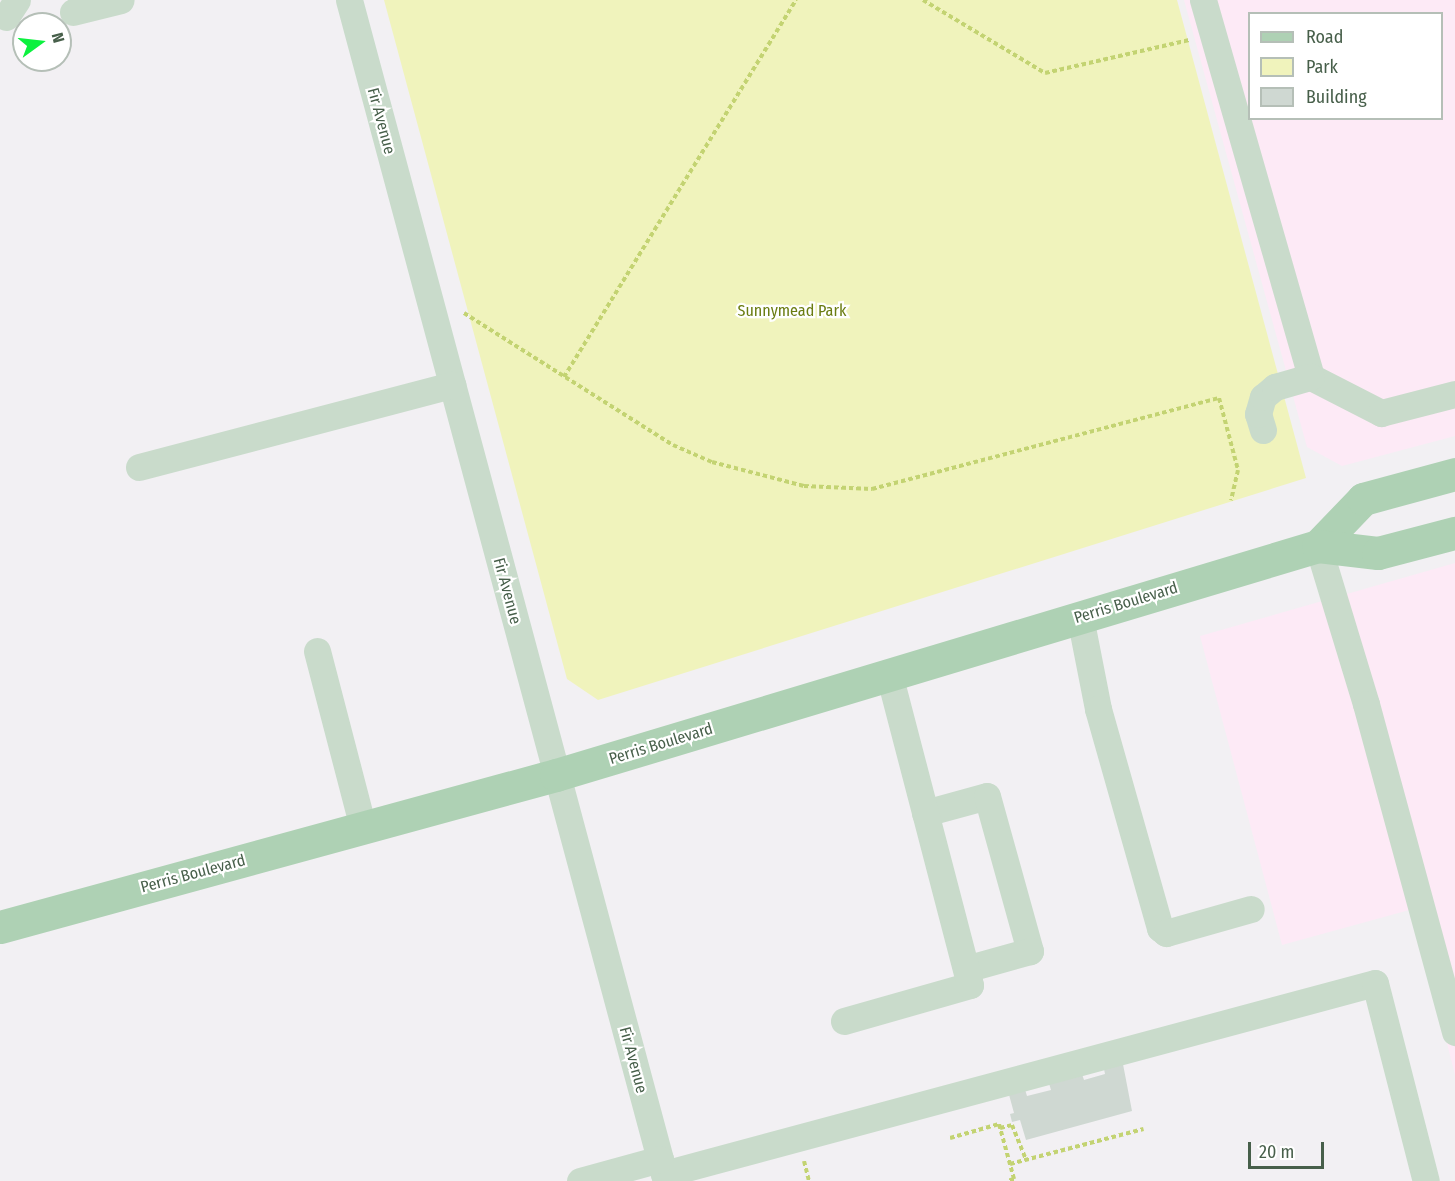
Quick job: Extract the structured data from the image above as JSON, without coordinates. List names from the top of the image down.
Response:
{
  "streets": {
    "main road": ["Perris Boulevard"],
    "street": ["Fir Avenue"]
  },
  "crossings": [
    ["Fir Avenue", "Perris Boulevard"]
  ],
  "parks": ["Sunnymead Park"],
  "legend": ["Road", "Park", "Building"],
  "scale_bar": "20 m",
  "north": "right"
}
